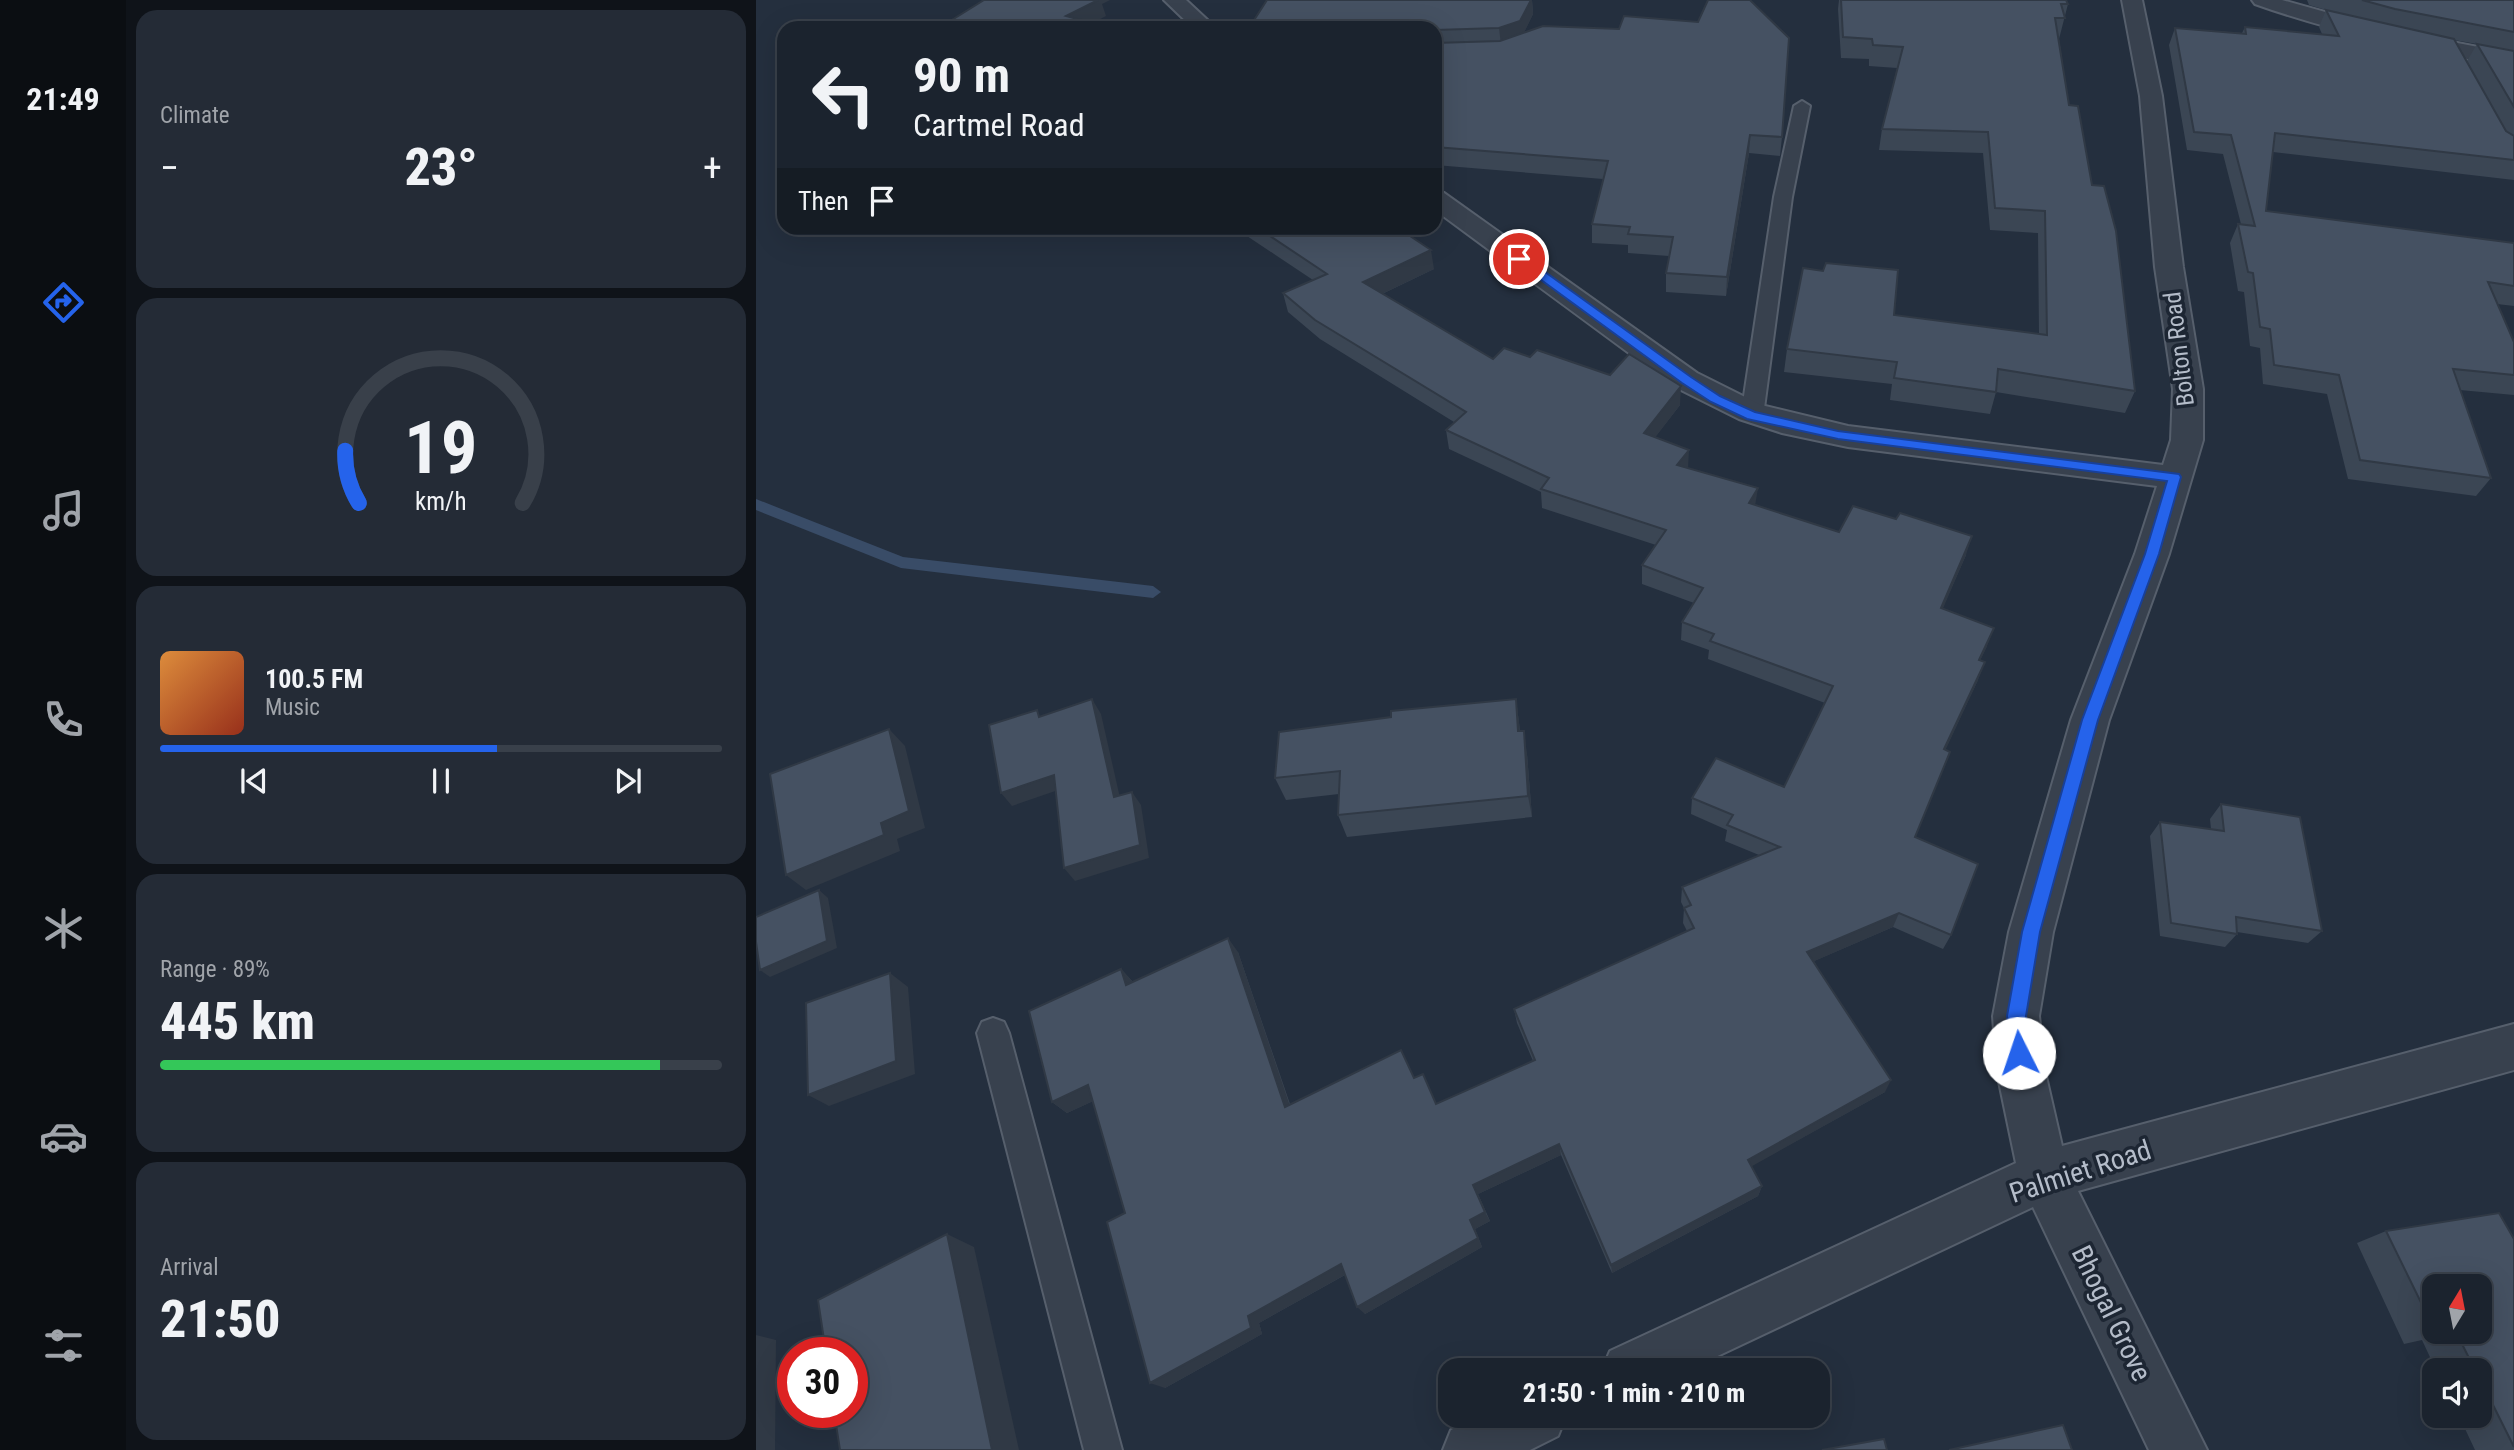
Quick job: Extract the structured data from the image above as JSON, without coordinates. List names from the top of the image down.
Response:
{
  "streets": {
    "street": ["Bolton Road", "Palmiet Road", "Bhogal Grove"]
  },
  "crossings": [
    ["Bolton Road", "Palmiet Road"],
    ["Bolton Road", "Bhogal Grove"],
    ["Palmiet Road", "Bhogal Grove"]
  ],
  "north": "top",
  "page": {
    "tabs": "21:49",
    "tile": [
      "Climate",
      ["Range · 89%", "445 km"],
      ["Arrival", "21:50"]
    ],
    "turn": ["90 m", "Cartmel Road"],
    "heat": ["−", "23°", "+"],
    "then": "Then",
    "song": ["100.5 FM", "Music"],
    "limit": "30",
    "trip": "21:50 · 1 min · 210 m",
    "gauge": ["19", "km/h"]
  }
}
